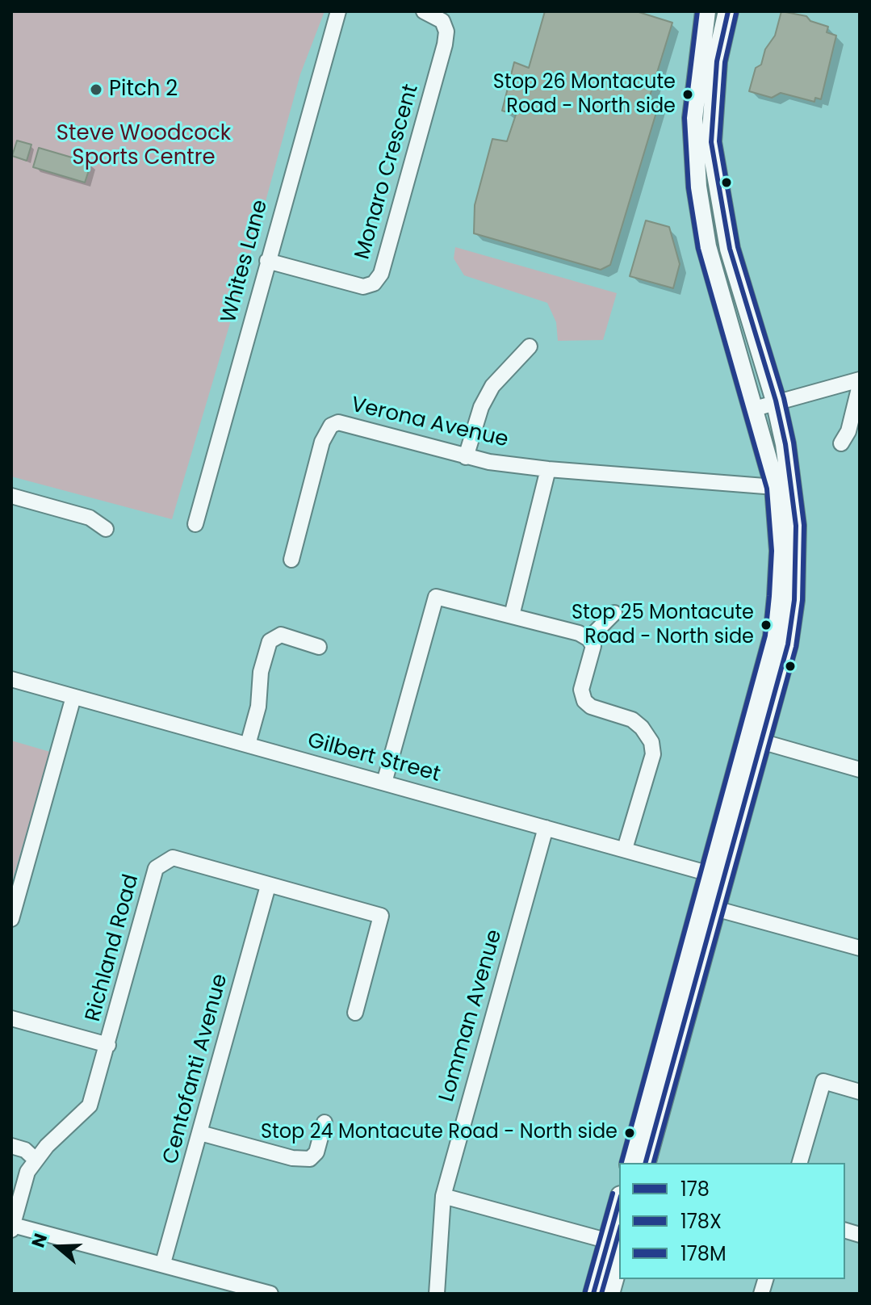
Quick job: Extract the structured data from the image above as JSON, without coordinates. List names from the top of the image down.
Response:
{
  "streets": {
    "street": [
      "Monaro Crescent",
      "Whites Lane",
      "Verona Avenue",
      "Gilbert Street",
      "Richland Road",
      "Lomman Avenue",
      "Centofanti Avenue"
    ]
  },
  "crossings": [
    ["Monaro Crescent", "Whites Lane"],
    ["Gilbert Street", "Lomman Avenue"],
    ["Richland Road", "Centofanti Avenue"]
  ],
  "parks": ["Steve Woodcock Sports Centre"],
  "places": [
    "Pitch 2",
    "Stop 26 Montacute Road - North side",
    "Stop 25 Montacute Road - North side",
    "Stop 24 Montacute Road - North side"
  ],
  "lines": ["transit line 178", "transit line 178M", "transit line 178X"],
  "legend": ["178", "178X", "178M"],
  "north": "left"
}
